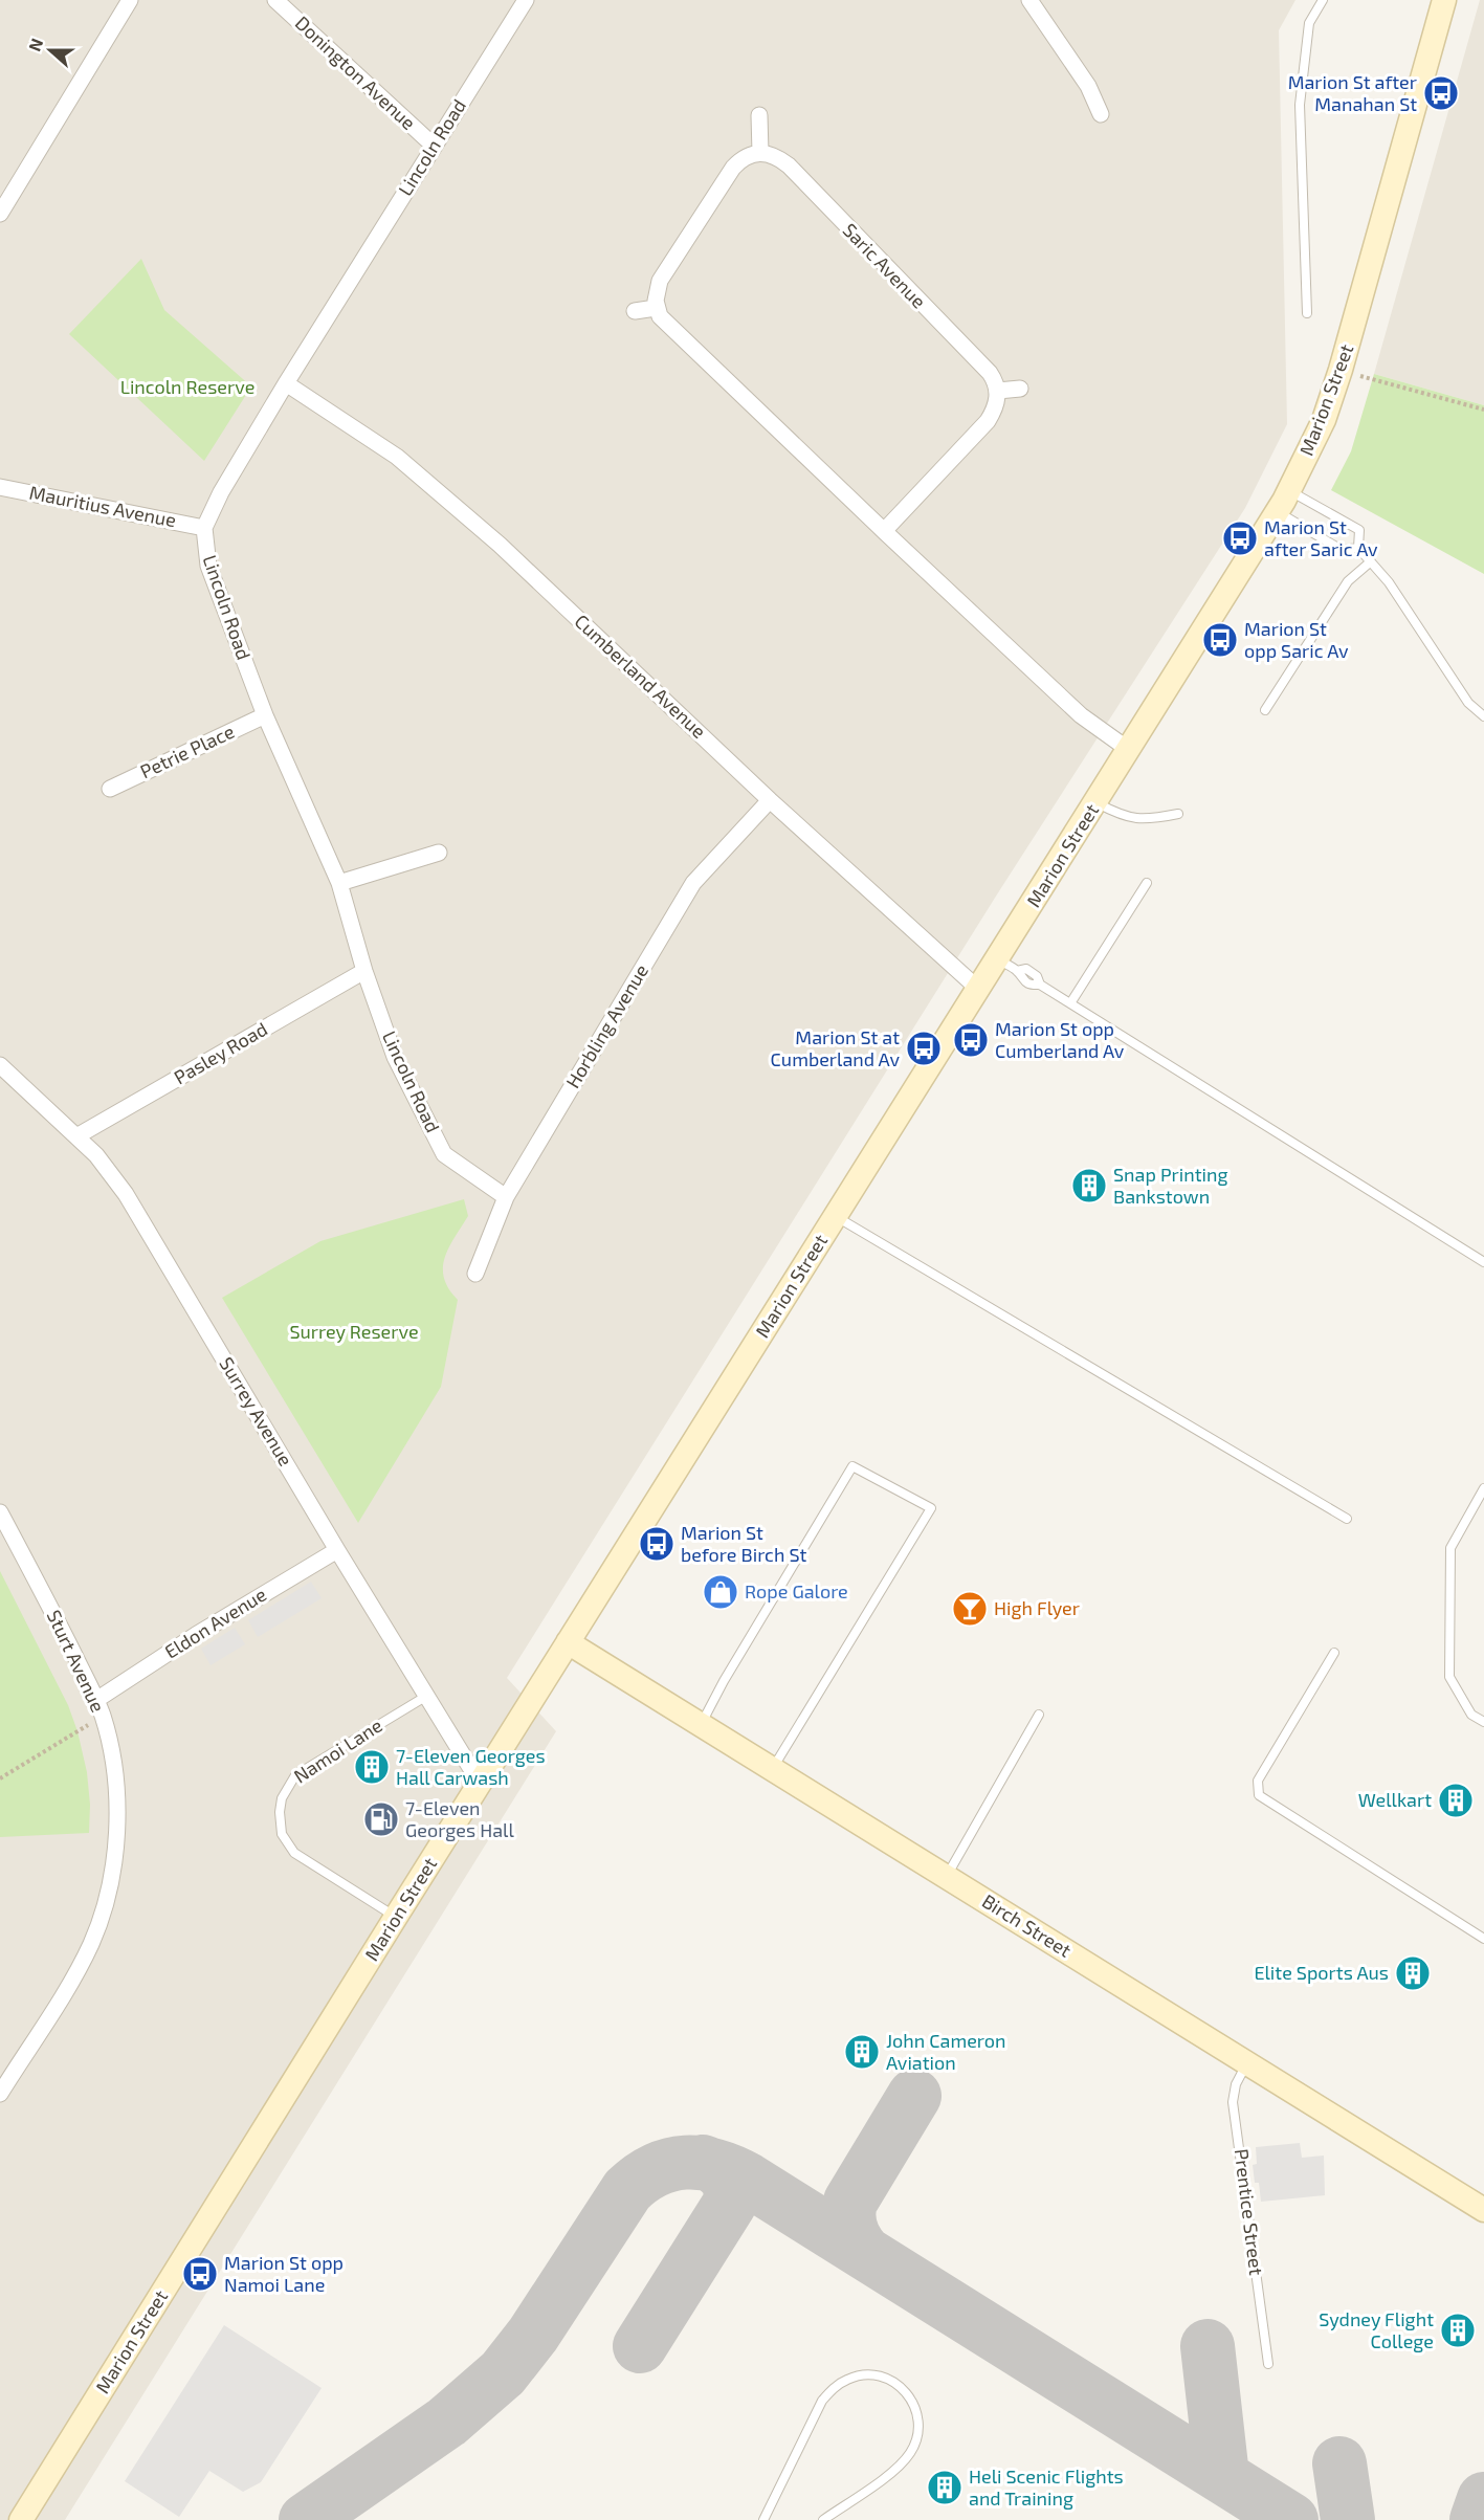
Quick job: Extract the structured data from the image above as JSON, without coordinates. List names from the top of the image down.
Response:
{
  "streets": {
    "main road": ["Marion Street", "Birch Street"],
    "street": [
      "Donington Avenue",
      "Lincoln Road",
      "Saric Avenue",
      "Mauritius Avenue",
      "Cumberland Avenue",
      "Petrie Place",
      "Horbling Avenue",
      "Pasley Road",
      "Surrey Avenue",
      "Eldon Avenue",
      "Sturt Avenue"
    ],
    "lane": ["Namoi Lane", "Prentice Street"]
  },
  "crossings": [
    ["Donington Avenue", "Lincoln Road"],
    ["Lincoln Road", "Mauritius Avenue"],
    ["Lincoln Road", "Cumberland Avenue"],
    ["Lincoln Road", "Petrie Place"],
    ["Lincoln Road", "Horbling Avenue"],
    ["Lincoln Road", "Pasley Road"],
    ["Marion Street", "Cumberland Avenue"],
    ["Marion Street", "Surrey Avenue"],
    ["Marion Street", "Namoi Lane"],
    ["Marion Street", "Birch Street"],
    ["Cumberland Avenue", "Horbling Avenue"],
    ["Pasley Road", "Surrey Avenue"],
    ["Surrey Avenue", "Eldon Avenue"],
    ["Surrey Avenue", "Namoi Lane"],
    ["Eldon Avenue", "Sturt Avenue"],
    ["Birch Street", "Prentice Street"]
  ],
  "parks": ["Lincoln Reserve", "Surrey Reserve"],
  "places": {
    "bus stop": [
      "Marion St after Manahan St",
      "Marion St after Saric Av",
      "Marion St opp Saric Av",
      "Marion St opp Cumberland Av",
      "Marion St at Cumberland Av",
      "Marion St before Birch St",
      "Marion St opp Namoi Lane"
    ],
    "building": [
      "Snap Printing Bankstown",
      "7-Eleven Georges Hall Carwash",
      "Wellkart",
      "Elite Sports Aus",
      "John Cameron Aviation",
      "Sydney Flight College",
      "Heli Scenic Flights and Training"
    ],
    "shop": ["Rope Galore"],
    "bar": ["High Flyer"],
    "fuel station": ["7-Eleven Georges Hall"]
  },
  "north": "left"
}
